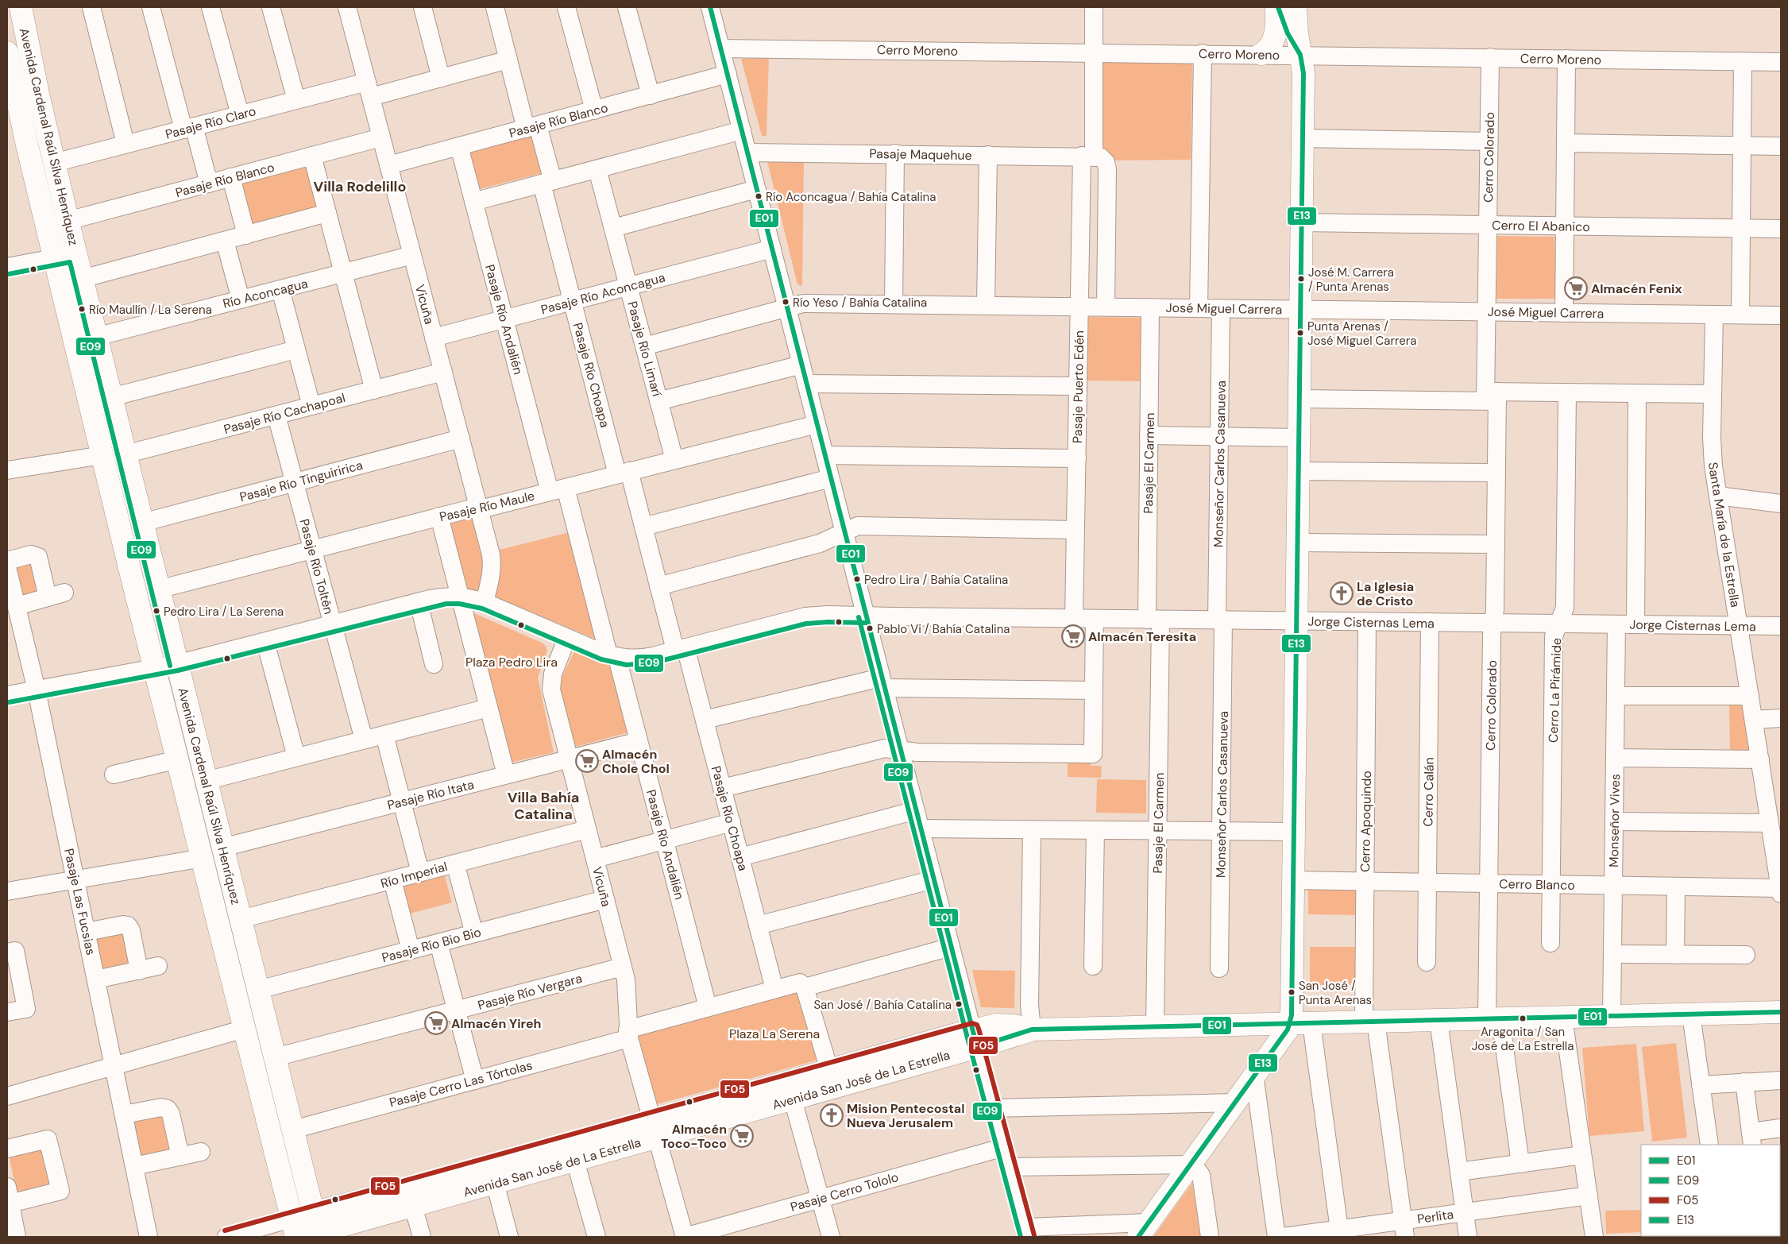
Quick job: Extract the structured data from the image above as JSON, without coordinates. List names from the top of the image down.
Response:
{
  "streets": {
    "main road": ["Avenida Cardenal Raúl Silva Henríquez", "Avenida San José de La Estrella"],
    "street": [
      "Cerro Moreno",
      "Pasaje Río Blanco",
      "Pasaje Río Claro",
      "Pasaje Maquehue",
      "Cerro Colorado",
      "Cerro El Abanico",
      "Río Aconcagua",
      "Pasaje Río Aconcagua",
      "Vicuña",
      "José Miguel Carrera",
      "Pasaje Río Andalién",
      "Pasaje Río Limarí",
      "Pasaje Río Choapa",
      "Pasaje Puerto Edén",
      "Pasaje Río Cachapoal",
      "Pasaje El Carmen",
      "Monseñor Carlos Casanueva",
      "Pasaje Río Tinguiririca",
      "Pasaje Río Maule",
      "Santa María de la Estrella",
      "Pasaje Río Toltén",
      "Jorge Cisternas Lema",
      "Cerro La Pirámide",
      "Cerro Calán",
      "Pasaje Río Itata",
      "Monseñor Vives",
      "Cerro Apoquindo",
      "Río Imperial",
      "Cerro Blanco",
      "Pasaje Las Fucsias",
      "Pasaje Río Bio Bio",
      "Pasaje Río Vergara",
      "Pasaje Cerro Las Tórtolas",
      "Pasaje Cerro Tololo",
      "Perlita"
    ]
  },
  "crossings": [
    ["Cerro Moreno", "Cerro Colorado"],
    ["Cerro Moreno", "Pasaje Puerto Edén"],
    ["Pasaje Río Blanco", "Avenida Cardenal Raúl Silva Henríquez"],
    ["Pasaje Río Blanco", "Vicuña"],
    ["Pasaje Río Blanco", "Pasaje Río Andalién"],
    ["Pasaje Río Blanco", "Pasaje Río Choapa"],
    ["Pasaje Río Claro", "Avenida Cardenal Raúl Silva Henríquez"],
    ["Pasaje Río Claro", "Vicuña"],
    ["Pasaje Río Claro", "Pasaje Río Choapa"],
    ["Avenida Cardenal Raúl Silva Henríquez", "Río Aconcagua"],
    ["Avenida Cardenal Raúl Silva Henríquez", "Pasaje Río Cachapoal"],
    ["Avenida Cardenal Raúl Silva Henríquez", "Pasaje Río Tinguiririca"],
    ["Avenida Cardenal Raúl Silva Henríquez", "Pasaje Río Maule"],
    ["Avenida Cardenal Raúl Silva Henríquez", "Jorge Cisternas Lema"],
    ["Avenida Cardenal Raúl Silva Henríquez", "Pasaje Río Itata"],
    ["Avenida Cardenal Raúl Silva Henríquez", "Río Imperial"],
    ["Avenida Cardenal Raúl Silva Henríquez", "Pasaje Río Bio Bio"],
    ["Avenida Cardenal Raúl Silva Henríquez", "Pasaje Río Vergara"],
    ["Avenida Cardenal Raúl Silva Henríquez", "Avenida San José de La Estrella"],
    ["Avenida Cardenal Raúl Silva Henríquez", "Pasaje Cerro Las Tórtolas"],
    ["Pasaje Maquehue", "Pasaje Puerto Edén"],
    ["Cerro Colorado", "Cerro El Abanico"],
    ["Cerro Colorado", "José Miguel Carrera"],
    ["Cerro Colorado", "Jorge Cisternas Lema"],
    ["Cerro Colorado", "Cerro Blanco"],
    ["Cerro Colorado", "Avenida San José de La Estrella"],
    ["Río Aconcagua", "Vicuña"],
    ["Pasaje Río Aconcagua", "Vicuña"],
    ["Pasaje Río Aconcagua", "Pasaje Río Andalién"],
    ["Pasaje Río Aconcagua", "Pasaje Río Limarí"],
    ["Pasaje Río Aconcagua", "Pasaje Río Choapa"],
    ["Vicuña", "Pasaje Río Cachapoal"],
    ["Vicuña", "Pasaje Río Tinguiririca"],
    ["Vicuña", "Pasaje Río Maule"],
    ["Vicuña", "Jorge Cisternas Lema"],
    ["Vicuña", "Pasaje Río Itata"],
    ["Vicuña", "Río Imperial"],
    ["Vicuña", "Pasaje Río Bio Bio"],
    ["Vicuña", "Pasaje Río Vergara"],
    ["Vicuña", "Avenida San José de La Estrella"],
    ["Vicuña", "Pasaje Cerro Las Tórtolas"],
    ["Vicuña", "Pasaje Cerro Tololo"],
    ["José Miguel Carrera", "Pasaje Río Limarí"],
    ["José Miguel Carrera", "Pasaje Puerto Edén"],
    ["José Miguel Carrera", "Pasaje El Carmen"],
    ["José Miguel Carrera", "Monseñor Carlos Casanueva"],
    ["José Miguel Carrera", "Santa María de la Estrella"],
    ["Pasaje Río Andalién", "Pasaje Río Maule"],
    ["Pasaje Río Andalién", "Jorge Cisternas Lema"],
    ["Pasaje Río Andalién", "Pasaje Río Itata"],
    ["Pasaje Río Andalién", "Pasaje Cerro Las Tórtolas"],
    ["Pasaje Río Limarí", "Pasaje Río Maule"],
    ["Pasaje Río Choapa", "Pasaje Río Maule"],
    ["Pasaje Río Choapa", "Jorge Cisternas Lema"],
    ["Pasaje Río Choapa", "Pasaje Cerro Las Tórtolas"],
    ["Pasaje Puerto Edén", "Jorge Cisternas Lema"],
    ["Pasaje Río Cachapoal", "Pasaje Río Toltén"],
    ["Pasaje El Carmen", "Jorge Cisternas Lema"],
    ["Pasaje El Carmen", "Avenida San José de La Estrella"],
    ["Monseñor Carlos Casanueva", "Jorge Cisternas Lema"],
    ["Pasaje Río Tinguiririca", "Pasaje Río Toltén"],
    ["Pasaje Río Maule", "Pasaje Río Toltén"],
    ["Santa María de la Estrella", "Jorge Cisternas Lema"],
    ["Santa María de la Estrella", "Cerro Blanco"],
    ["Pasaje Río Toltén", "Jorge Cisternas Lema"],
    ["Jorge Cisternas Lema", "Cerro La Pirámide"],
    ["Jorge Cisternas Lema", "Cerro Calán"],
    ["Jorge Cisternas Lema", "Monseñor Vives"],
    ["Jorge Cisternas Lema", "Cerro Apoquindo"],
    ["Jorge Cisternas Lema", "Pasaje Las Fucsias"],
    ["Cerro La Pirámide", "Cerro Blanco"],
    ["Cerro Calán", "Cerro Blanco"],
    ["Monseñor Vives", "Cerro Blanco"],
    ["Monseñor Vives", "Avenida San José de La Estrella"],
    ["Cerro Apoquindo", "Cerro Blanco"],
    ["Cerro Apoquindo", "Avenida San José de La Estrella"],
    ["Cerro Apoquindo", "Perlita"]
  ],
  "districts": ["Villa Rodelillo", "Villa Bahía Catalina"],
  "parks": ["Plaza Pedro Lira", "Plaza La Serena"],
  "places": {
    "other": [
      "Río Aconcagua / Bahía Catalina",
      "José M. Carrera / Punta Arenas",
      "Río Yeso / Bahía Catalina",
      "Río Maullín / La Serena",
      "Punta Arenas / José Miguel Carrera",
      "Pedro Lira / Bahía Catalina",
      "Pedro Lira / La Serena",
      "Pablo Vi / Bahía Catalina",
      "San José / Punta Arenas",
      "San José / Bahía Catalina",
      "Aragonita / San José de La Estrella"
    ],
    "supermarket": [
      "Almacén Fenix",
      "Almacén Teresita",
      "Almacén Chole Chol",
      "Almacén Yireh",
      "Almacén Toco-Toco"
    ],
    "church": ["La Iglesia de Cristo", "Mision Pentecostal Nueva Jerusalem"]
  },
  "lines": [
    "transit line E01",
    "transit line E13",
    "transit line E09",
    "transit line F05"
  ],
  "legend": [
    "E01",
    "E09",
    "F05",
    "E13"
  ]
}
